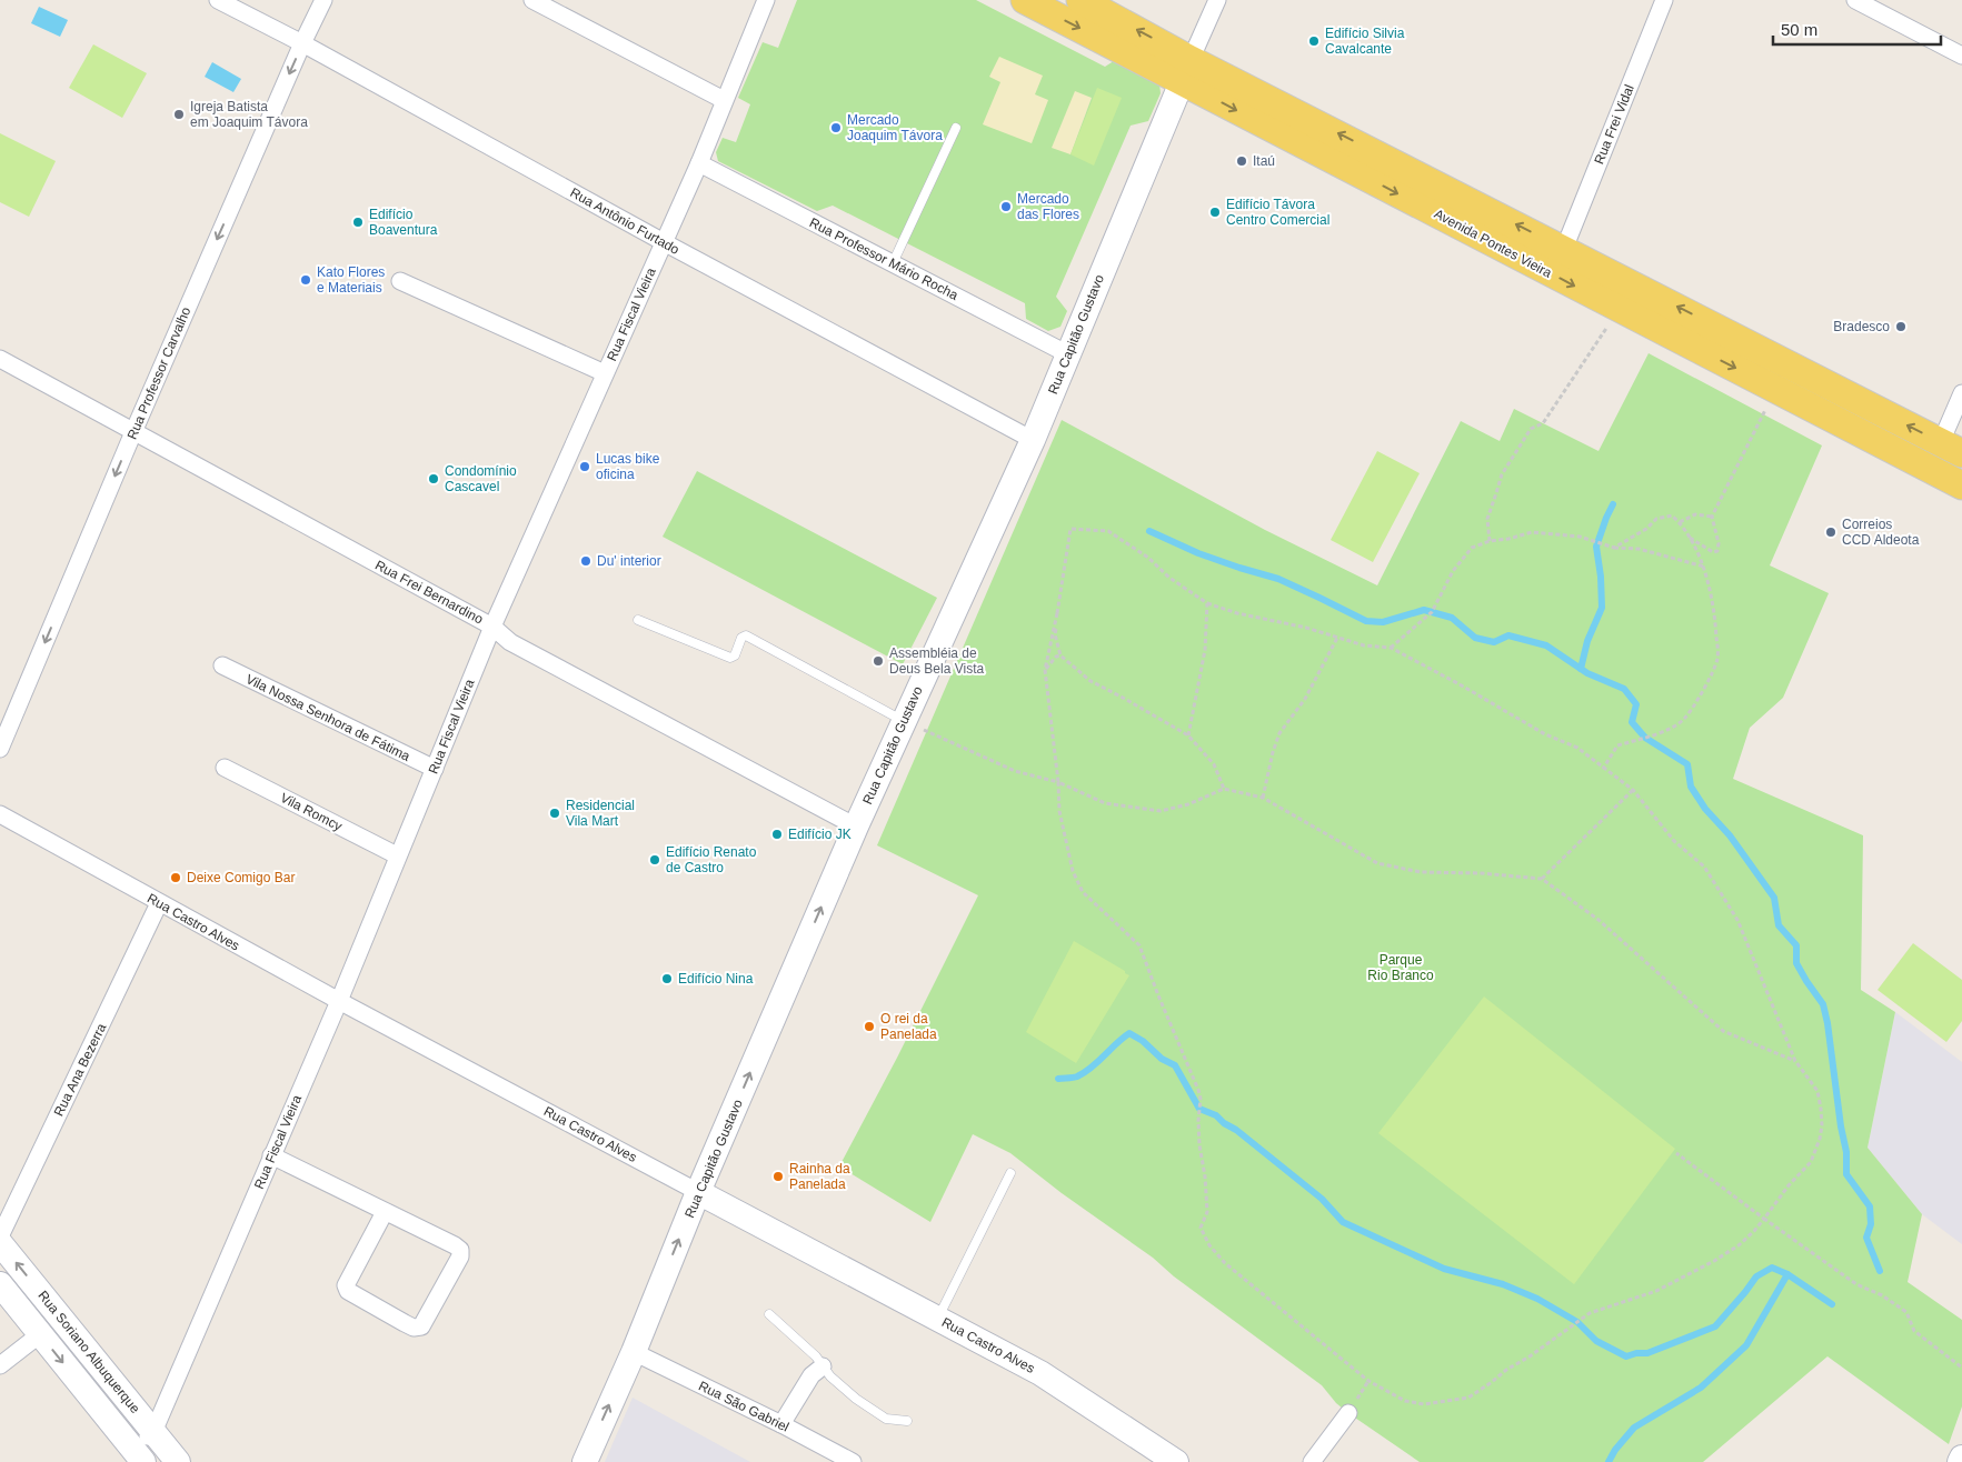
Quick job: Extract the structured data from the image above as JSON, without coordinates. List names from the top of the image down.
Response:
{
  "streets": {
    "main road": ["Avenida Pontes Vieira"],
    "street": [
      "Rua Frei Vidal",
      "Rua Antônio Furtado",
      "Rua Professor Mário Rocha",
      "Rua Fiscal Vieira",
      "Rua Capitão Gustavo",
      "Rua Professor Carvalho",
      "Rua Frei Bernardino",
      "Vila Nossa Senhora de Fátima",
      "Vila Romcy",
      "Rua Castro Alves",
      "Rua Ana Bezerra",
      "Rua Soriano Albuquerque",
      "Rua São Gabriel"
    ]
  },
  "crossings": [
    ["Rua Frei Vidal", "Avenida Pontes Vieira"],
    ["Rua Antônio Furtado", "Rua Fiscal Vieira"],
    ["Rua Antônio Furtado", "Rua Capitão Gustavo"],
    ["Rua Antônio Furtado", "Rua Professor Carvalho"],
    ["Avenida Pontes Vieira", "Rua Capitão Gustavo"],
    ["Rua Professor Mário Rocha", "Rua Fiscal Vieira"],
    ["Rua Professor Mário Rocha", "Rua Capitão Gustavo"],
    ["Rua Fiscal Vieira", "Rua Frei Bernardino"],
    ["Rua Fiscal Vieira", "Vila Nossa Senhora de Fátima"],
    ["Rua Fiscal Vieira", "Vila Romcy"],
    ["Rua Fiscal Vieira", "Rua Castro Alves"],
    ["Rua Fiscal Vieira", "Rua Soriano Albuquerque"],
    ["Rua Capitão Gustavo", "Rua Frei Bernardino"],
    ["Rua Capitão Gustavo", "Rua Castro Alves"],
    ["Rua Capitão Gustavo", "Rua São Gabriel"],
    ["Rua Professor Carvalho", "Rua Frei Bernardino"],
    ["Rua Castro Alves", "Rua Ana Bezerra"]
  ],
  "one_way": ["Rua Capitão Gustavo", "Rua Professor Carvalho"],
  "parks": ["Parque Rio Branco"],
  "places": [
    "Edifício Silvia Cavalcante",
    "Igreja Batista em Joaquim Távora",
    "Mercado Joaquim Távora",
    "Itaú",
    "Mercado das Flores",
    "Edifício Távora Centro Comercial",
    "Edifício Boaventura",
    "Kato Flores e Materiais",
    "Bradesco",
    "Lucas bike oficina",
    "Condomínio Cascavel",
    "Correios CCD Aldeota",
    "Du' interior",
    "Assembléia de Deus Bela Vista",
    "Residencial Vila Mart",
    "Edifício JK",
    "Edifício Renato de Castro",
    "Deixe Comigo Bar",
    "Edifício Nina",
    "O rei da Panelada",
    "Rainha da Panelada"
  ],
  "scale_bar": "50 m"
}
